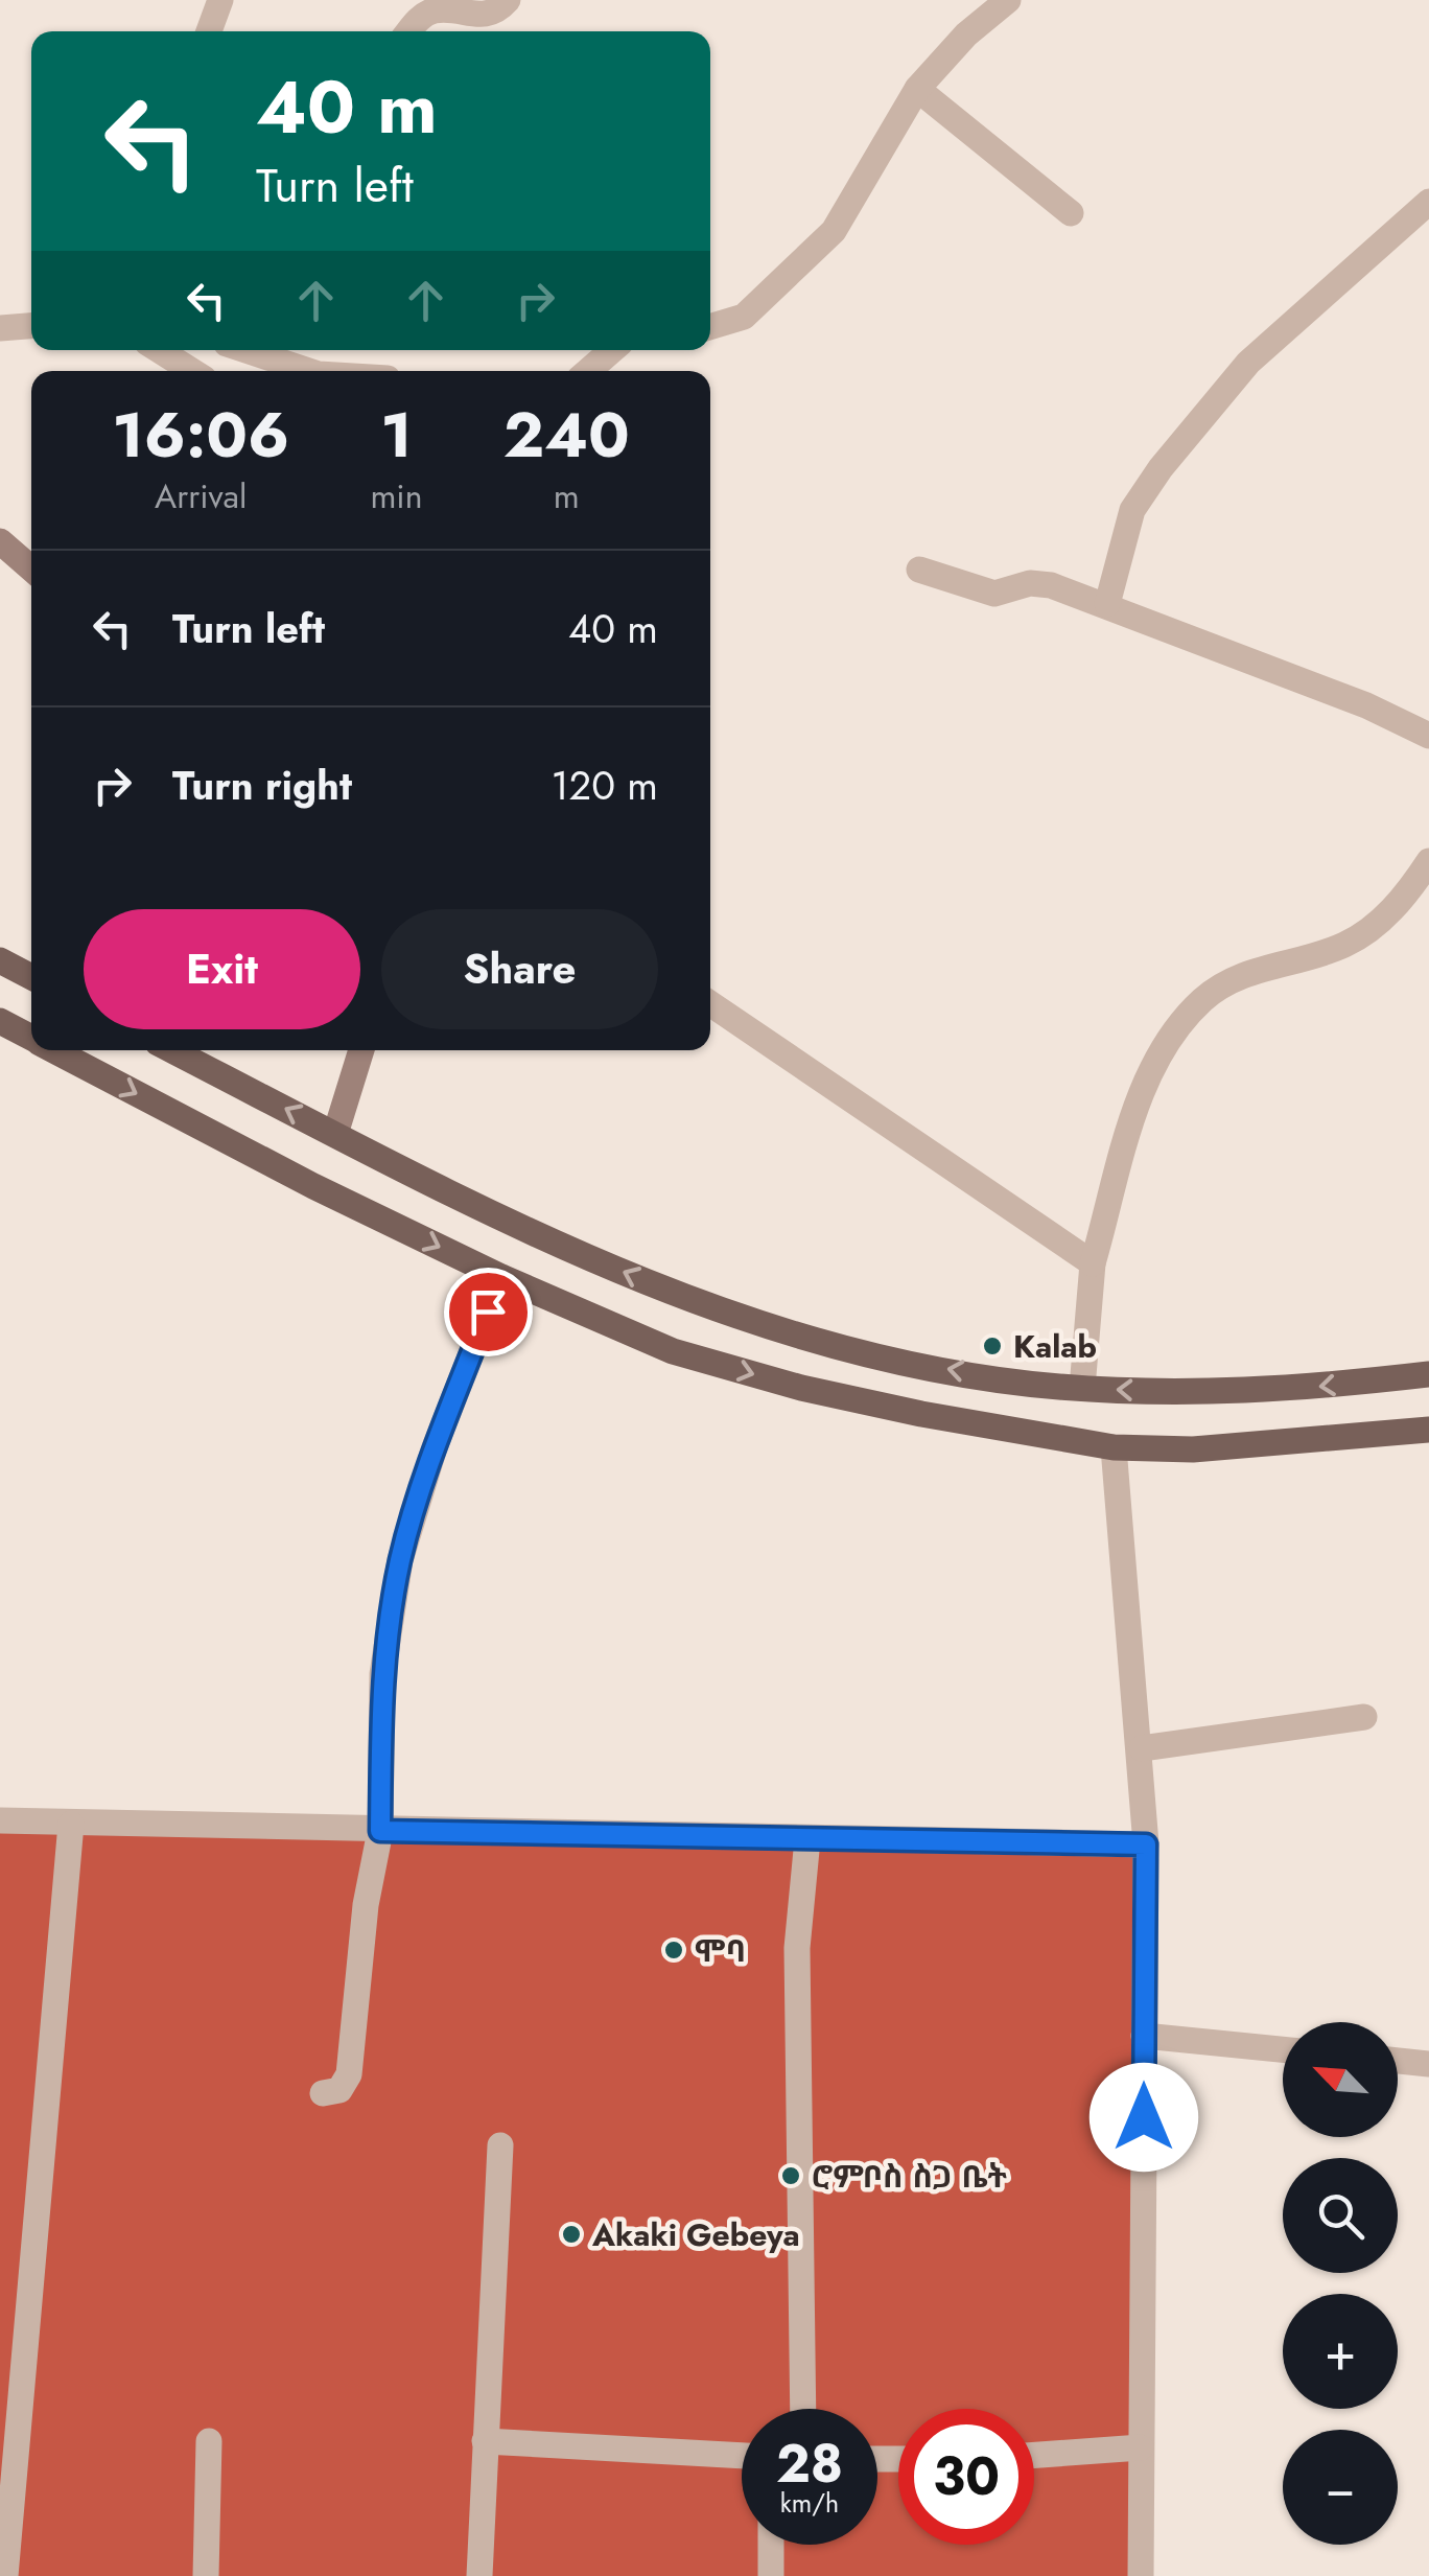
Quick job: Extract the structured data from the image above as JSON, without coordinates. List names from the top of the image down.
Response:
{
  "places": [
    "Kalab",
    "ሞባ",
    "ሮምቦስ ስጋ ቤት",
    "Akaki Gebeya"
  ],
  "north": "top left",
  "page": {
    "turn": ["40 m", "Turn left"],
    "eta": [
      "16:06",
      "Arrival",
      "1",
      "min",
      "240",
      "m"
    ],
    "list": [
      {
        "name": "Turn left",
        "value": "40 m"
      },
      {
        "name": "Turn right",
        "value": "120 m"
      }
    ],
    "buttons": ["Exit", "Share"],
    "map_buttons": ["+", "−"],
    "speed": "28 km/h",
    "limit": "30"
  }
}
